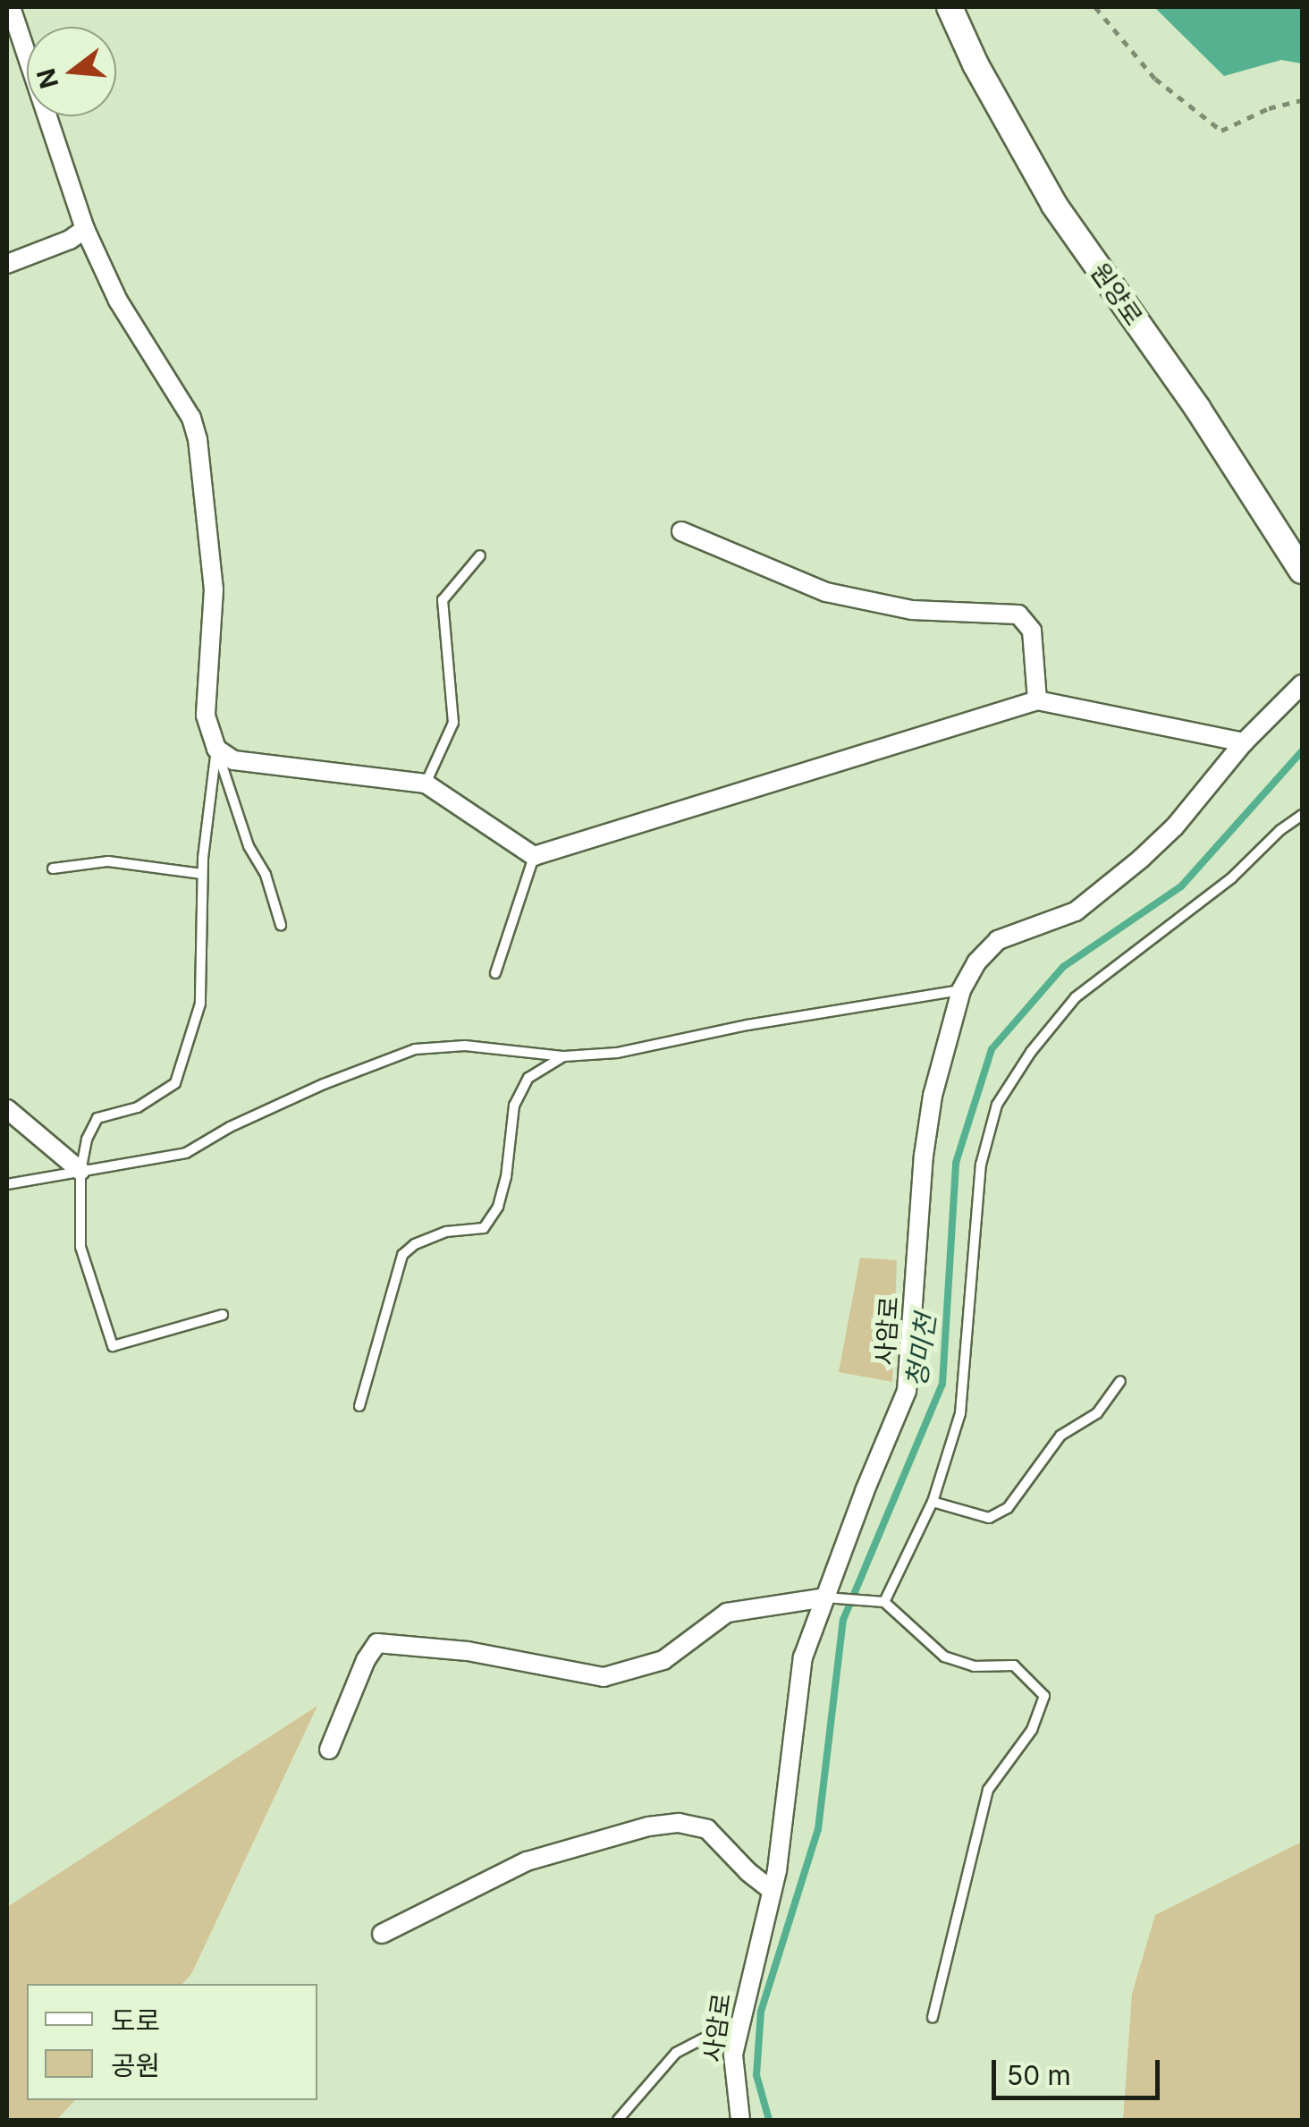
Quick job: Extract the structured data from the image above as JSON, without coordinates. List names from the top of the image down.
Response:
{
  "streets": {
    "main road": ["원양로"],
    "street": ["사암로"]
  },
  "water": ["청미천"],
  "legend": ["도로", "공원"],
  "scale_bar": "50 m",
  "north": "left"
}
